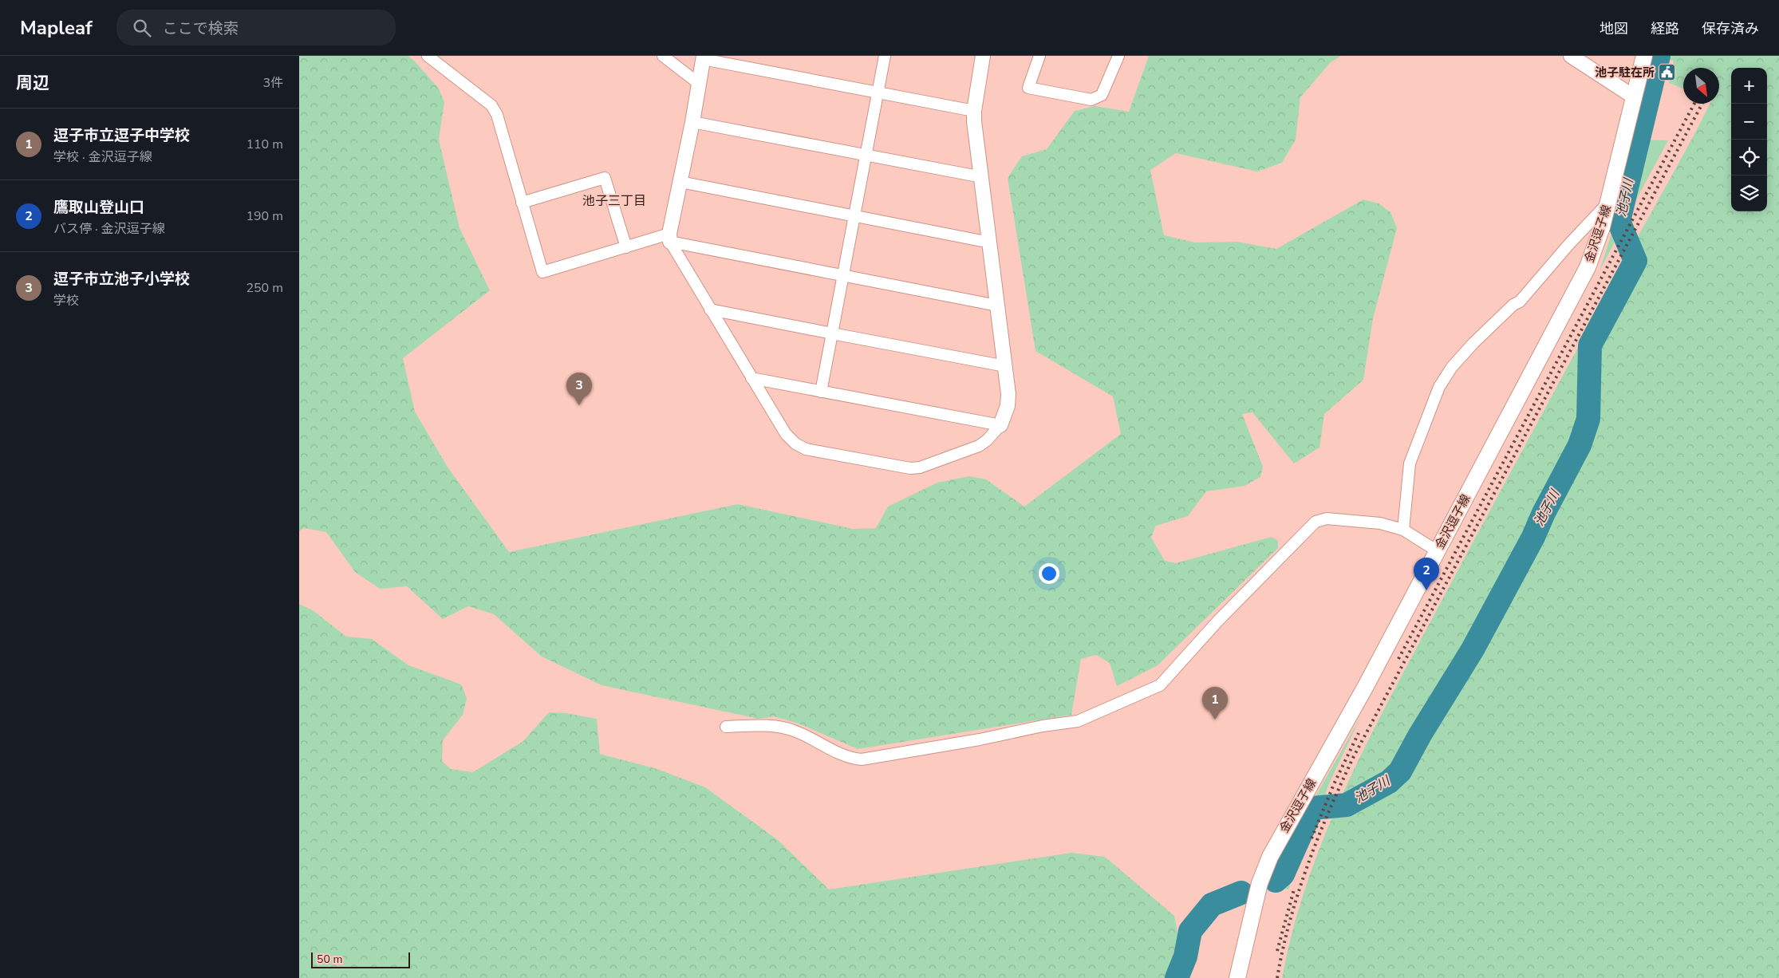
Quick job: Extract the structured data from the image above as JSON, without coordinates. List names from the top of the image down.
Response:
{
  "streets": {
    "main road": ["金沢逗子線"]
  },
  "districts": ["池子三丁目"],
  "water": ["池子川"],
  "places": {
    "public building": ["池子駐在所"]
  },
  "scale_bar": "50 m",
  "north": "bottom right",
  "page": {
    "header": "Mapleaf",
    "search": "ここで検索",
    "nav": ["地図", "経路", "保存済み"],
    "heading": ["周辺", "3件"],
    "map_buttons": ["+", "−"],
    "list": [
      {
        "mark": "1",
        "name": "逗子市立逗子中学校",
        "note": "学校 · 金沢逗子線",
        "value": "110 m"
      },
      {
        "mark": "2",
        "name": "鷹取山登山口",
        "note": "バス停 · 金沢逗子線",
        "value": "190 m"
      },
      {
        "mark": "3",
        "name": "逗子市立池子小学校",
        "note": "学校",
        "value": "250 m"
      }
    ],
    "pins": ["3", "2", "1"],
    "scale": "50 m"
  }
}
